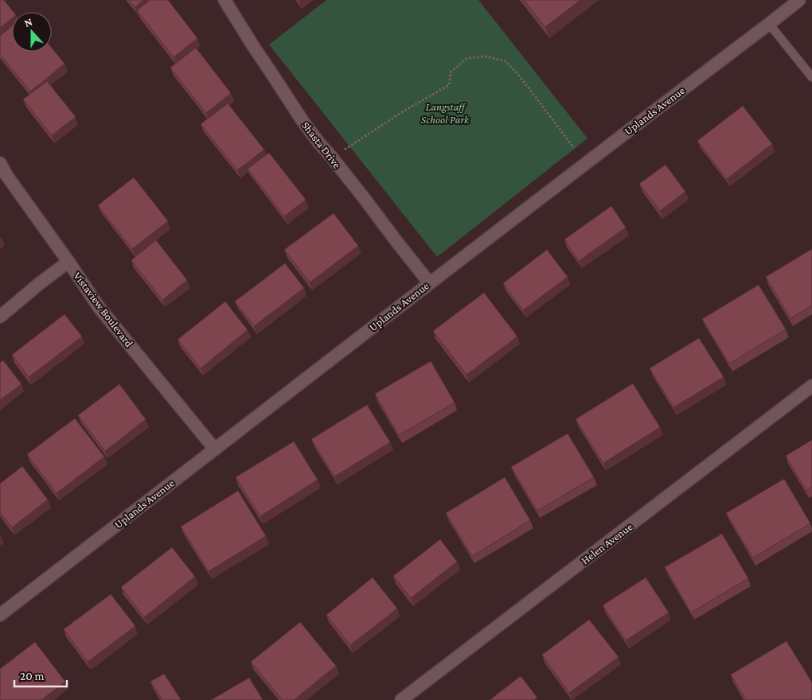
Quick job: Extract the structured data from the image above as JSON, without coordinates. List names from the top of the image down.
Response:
{
  "streets": {
    "street": [
      "Uplands Avenue",
      "Shasta Drive",
      "Vistaview Boulevard",
      "Helen Avenue"
    ]
  },
  "crossings": [
    ["Uplands Avenue", "Shasta Drive"],
    ["Uplands Avenue", "Vistaview Boulevard"]
  ],
  "parks": ["Langstaff School Park"],
  "scale_bar": "20 m",
  "north": "top"
}
